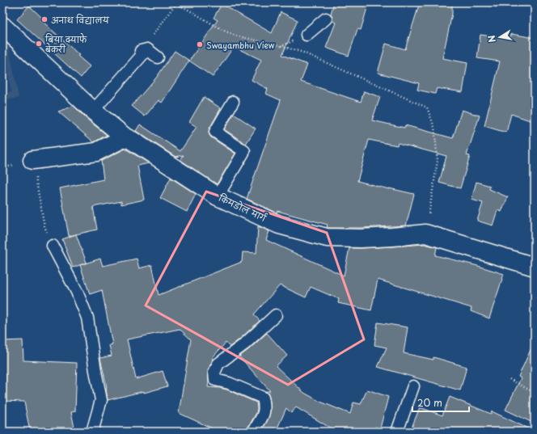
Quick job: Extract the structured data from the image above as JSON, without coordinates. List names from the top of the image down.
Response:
{
  "streets": {
    "street": ["किमडोल मार्ग"]
  },
  "places": ["अनाथ विद्यालय", "बिया क्याफे बेकरी", "Swayambhu View"],
  "scale_bar": "20 m",
  "north": "left"
}
